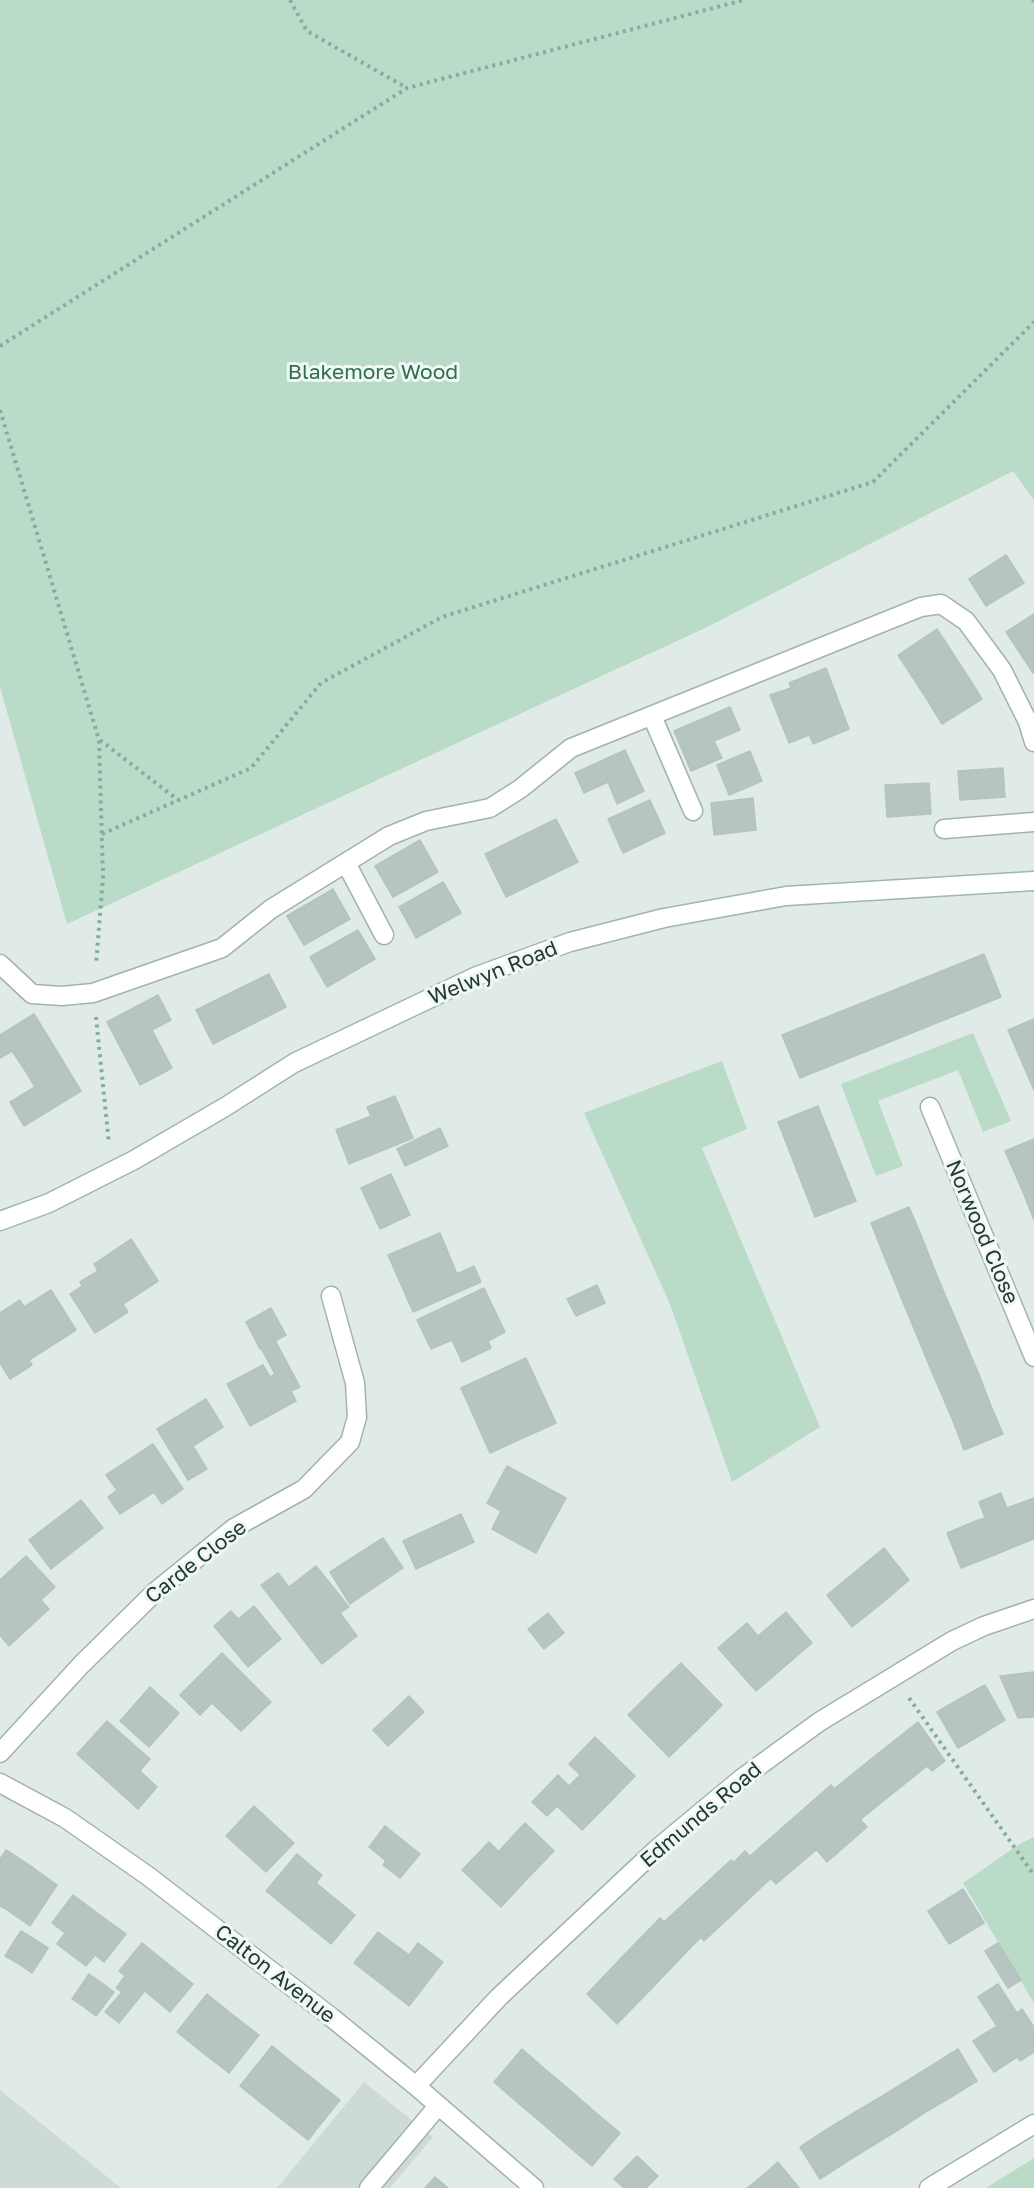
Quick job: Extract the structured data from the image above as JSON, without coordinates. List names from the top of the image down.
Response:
{
  "streets": {
    "street": [
      "Welwyn Road",
      "Norwood Close",
      "Carde Close",
      "Edmunds Road",
      "Calton Avenue"
    ]
  },
  "crossings": [
    ["Edmunds Road", "Calton Avenue"]
  ],
  "parks": ["Blakemore Wood"]
}
